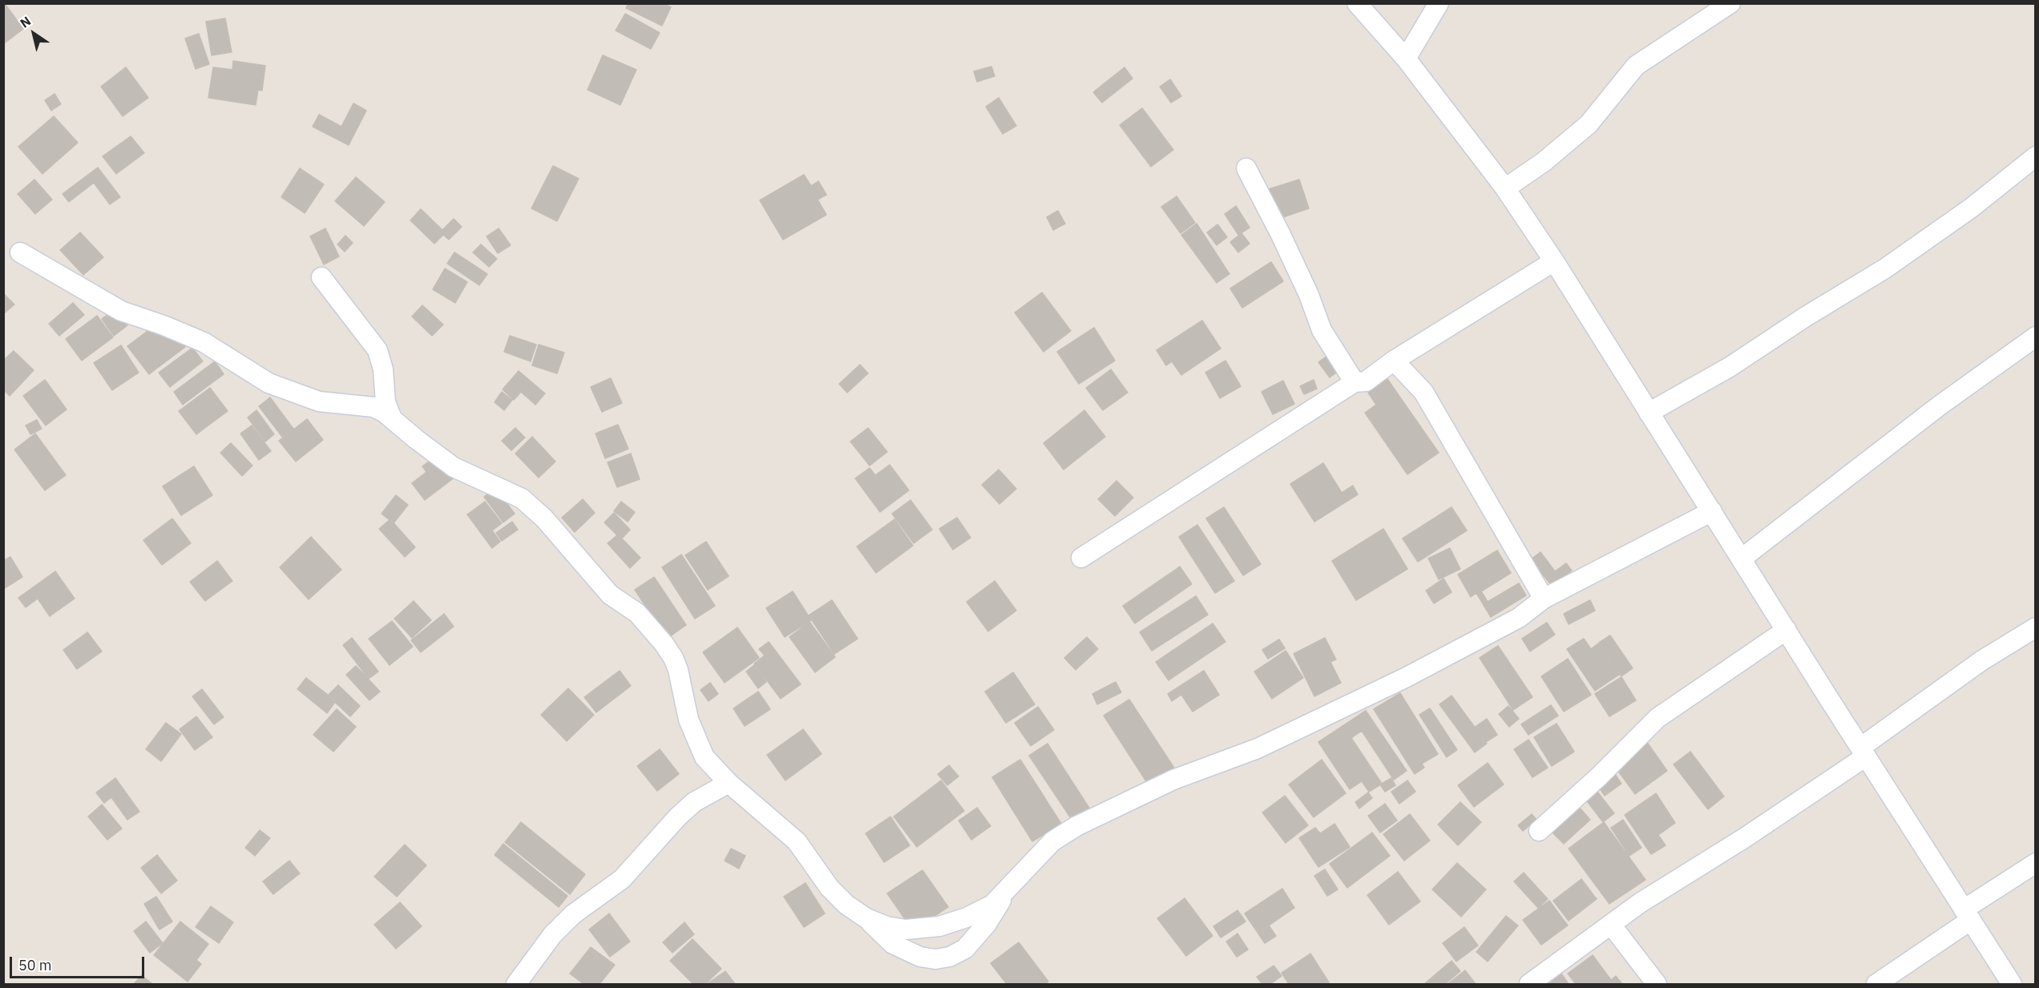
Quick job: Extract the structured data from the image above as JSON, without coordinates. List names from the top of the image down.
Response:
{
  "scale_bar": "50 m",
  "north": "top left"
}
